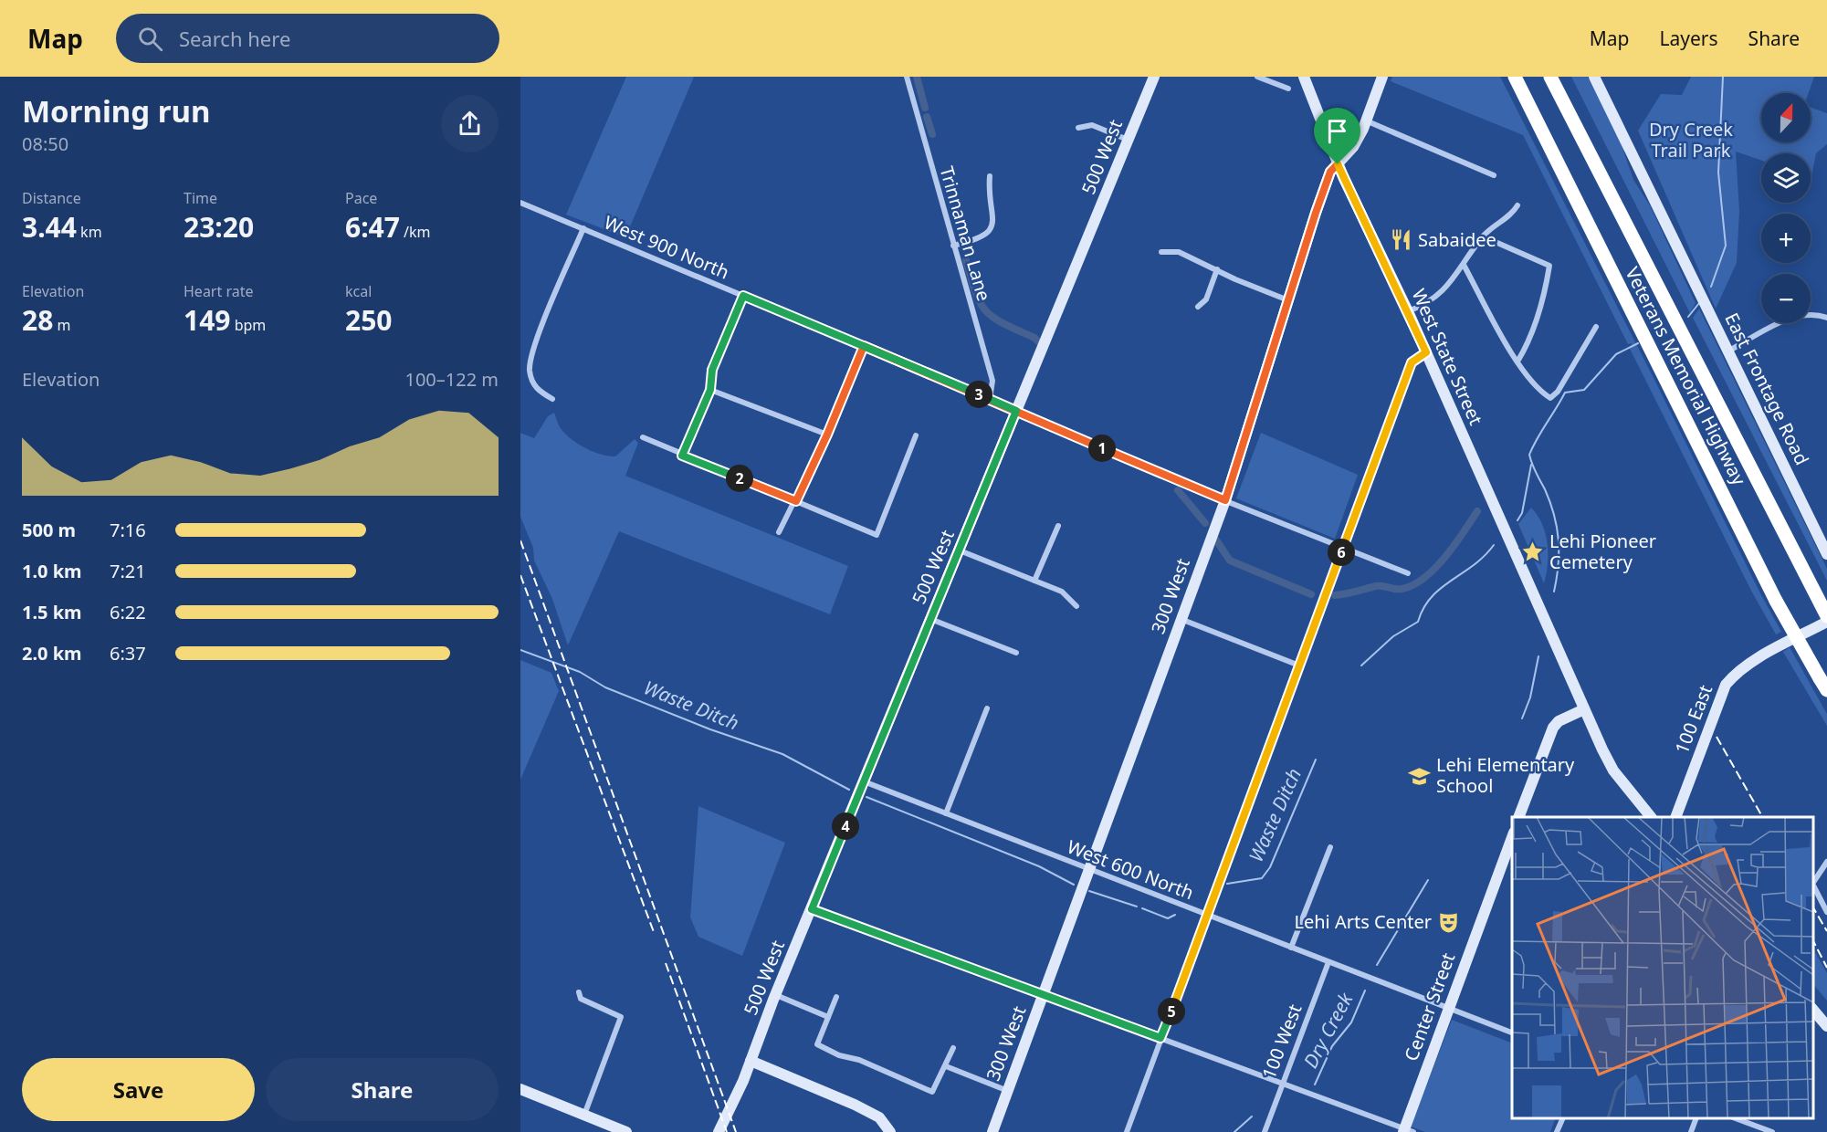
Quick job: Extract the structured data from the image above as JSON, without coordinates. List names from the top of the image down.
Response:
{
  "streets": {
    "highway": ["Veterans Memorial Highway"],
    "street": [
      "500 West",
      "Trinnaman Lane",
      "West 900 North",
      "West State Street",
      "East Frontage Road",
      "300 West",
      "100 East",
      "West 600 North",
      "Center Street",
      "100 West"
    ]
  },
  "crossings": [
    ["500 West", "West 900 North"],
    ["500 West", "West 600 North"],
    ["Trinnaman Lane", "West 900 North"],
    ["West 900 North", "300 West"],
    ["West State Street", "300 West"],
    ["300 West", "West 600 North"],
    ["West 600 North", "Center Street"],
    ["West 600 North", "100 West"]
  ],
  "water": ["Waste Ditch", "Dry Creek"],
  "parks": ["Dry Creek Trail Park"],
  "places": {
    "restaurant": ["Sabaidee"],
    "place": ["Lehi Pioneer Cemetery"],
    "school or university": ["Lehi Elementary School"],
    "theatre": ["Lehi Arts Center"]
  },
  "north": "top",
  "page": {
    "header": "Map",
    "search": "Search here",
    "nav": ["Map", "Layers", "Share"],
    "heading": ["Morning run", "08:50"],
    "map_buttons": ["+", "−"],
    "stats": [
      ["Distance", "3.44 km"],
      ["Time", "23:20"],
      ["Pace", "6:47 /km"],
      ["Elevation", "28 m"],
      ["Heart rate", "149 bpm"],
      ["kcal", "250"]
    ],
    "chart": ["Elevation", "100–122 m"],
    "pins": [
      "3",
      "1",
      "2",
      "6",
      "4",
      "5"
    ],
    "list": [
      {
        "name": "500 m",
        "note": "7:16"
      },
      {
        "name": "1.0 km",
        "note": "7:21"
      },
      {
        "name": "1.5 km",
        "note": "6:22"
      },
      {
        "name": "2.0 km",
        "note": "6:37"
      }
    ],
    "buttons": ["Save", "Share"]
  }
}
